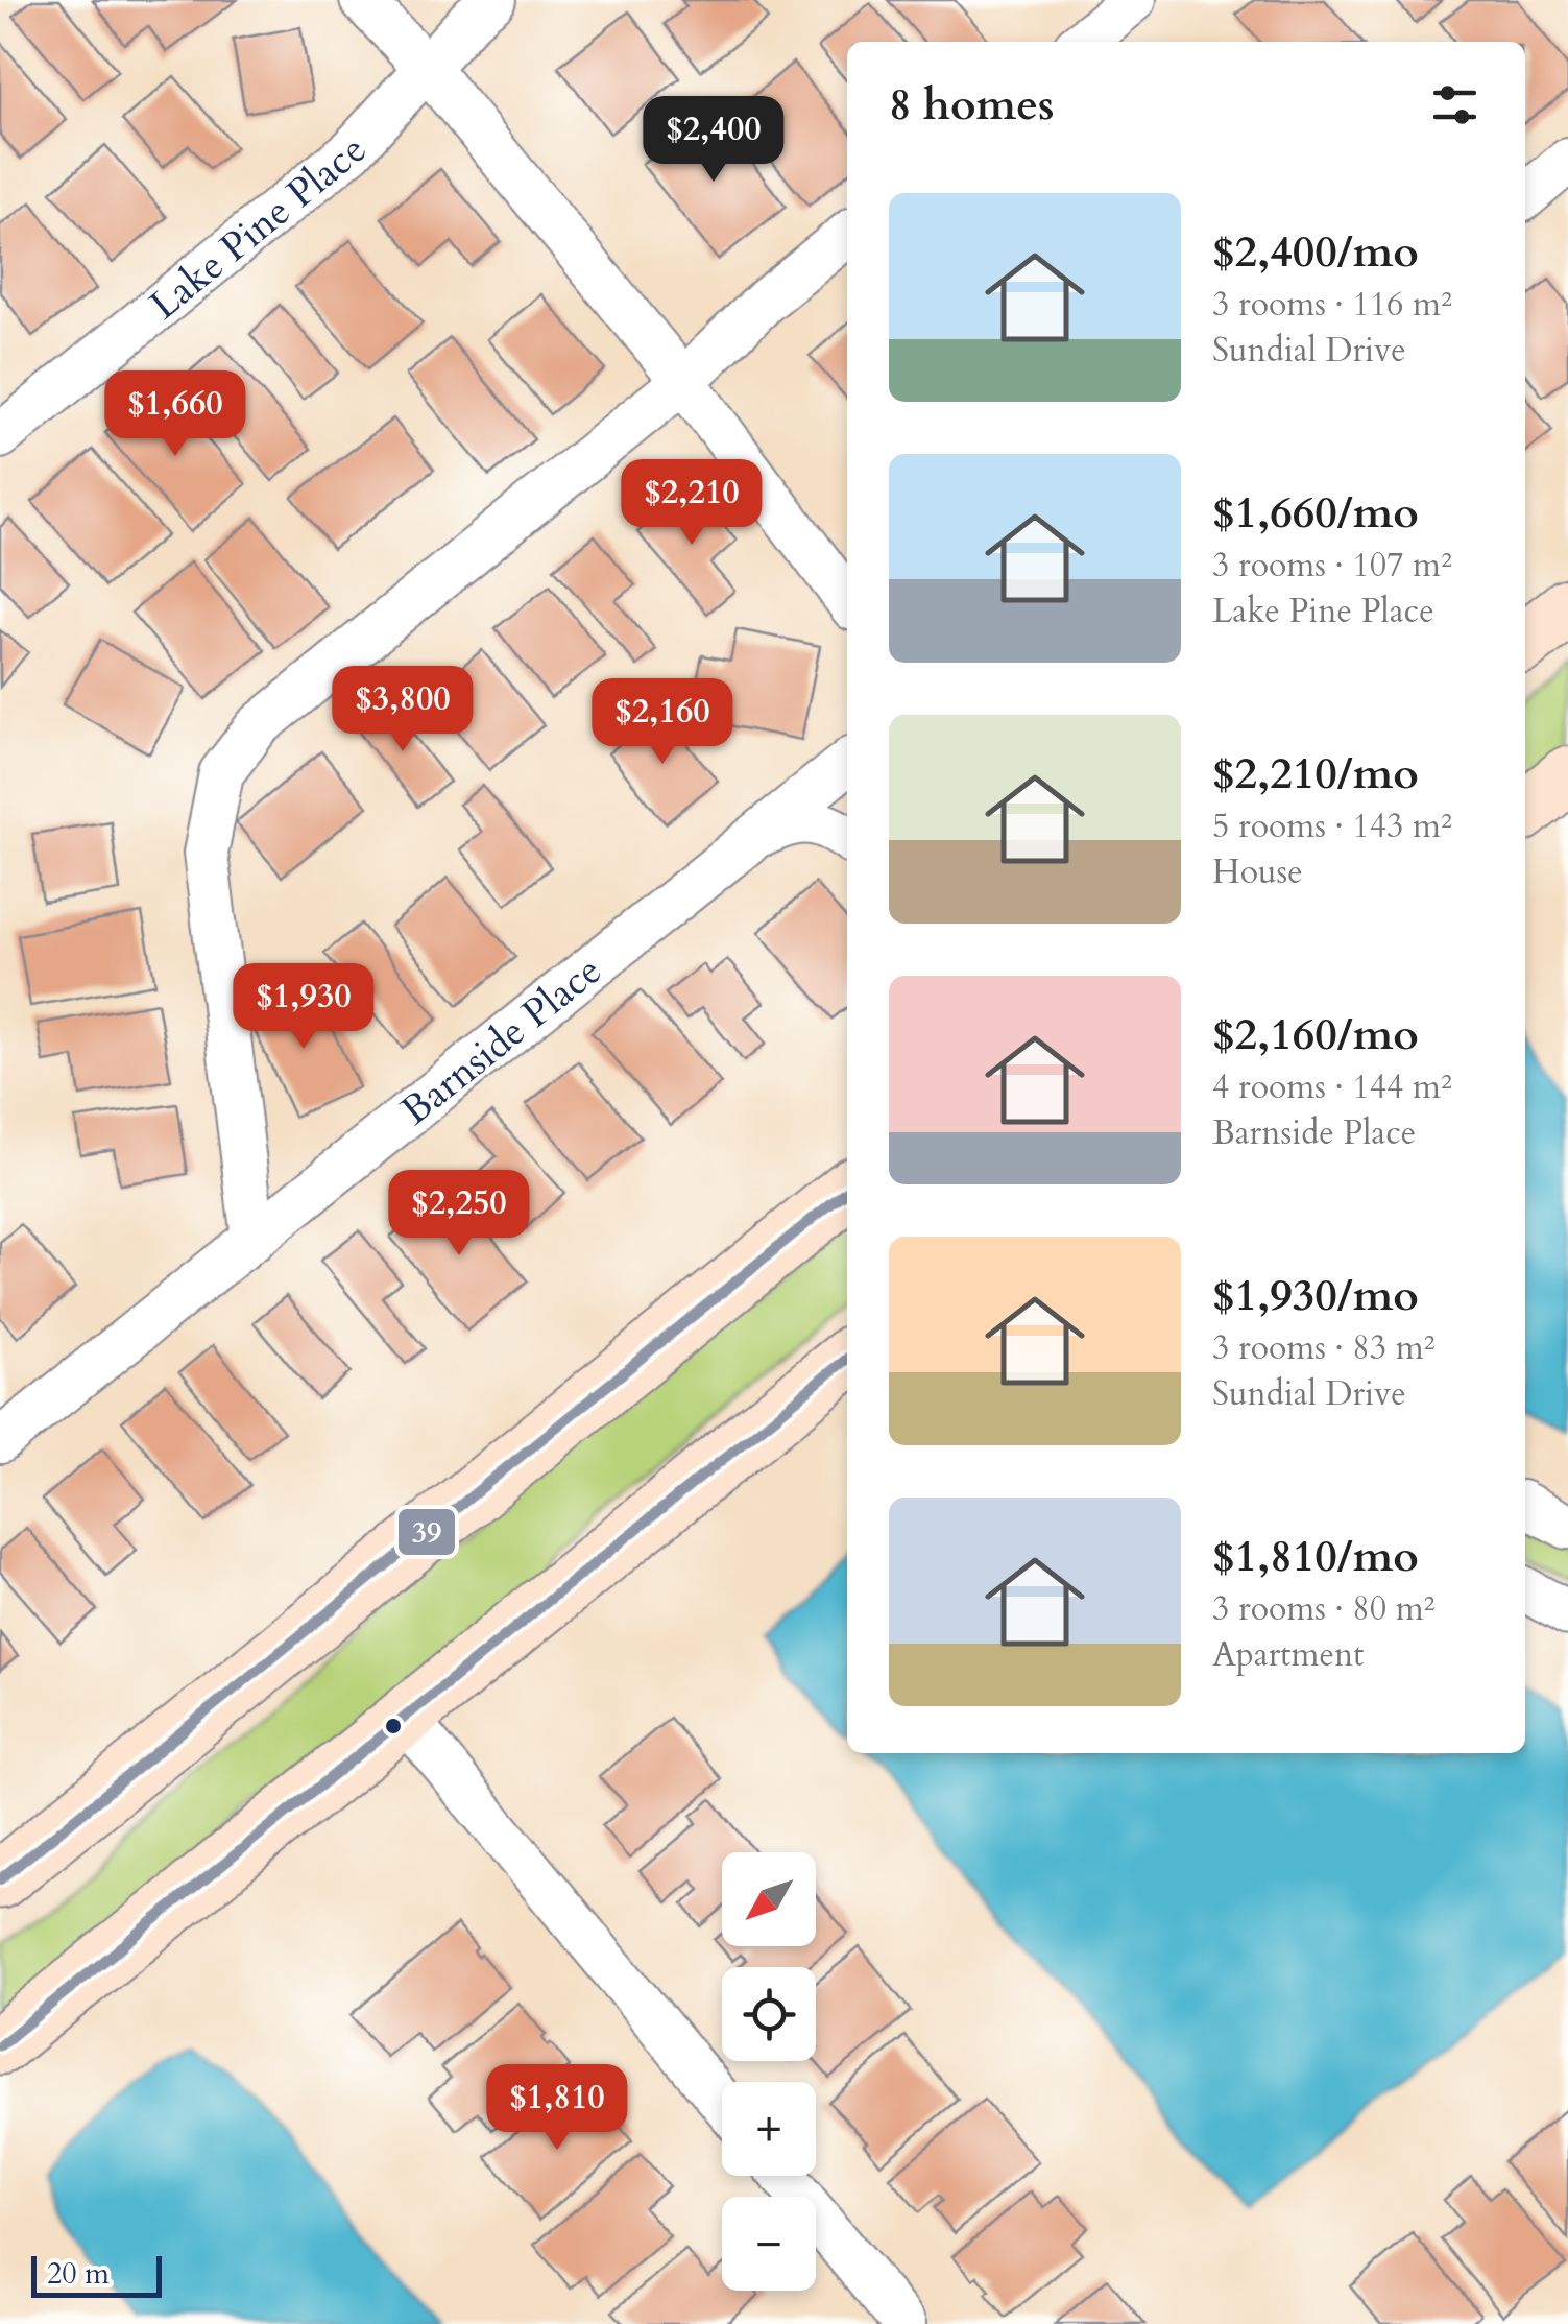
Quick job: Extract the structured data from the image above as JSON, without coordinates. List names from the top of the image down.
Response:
{
  "streets": {
    "street": ["Lake Pine Place", "Barnside Place"]
  },
  "lines": ["transit line 39"],
  "scale_bar": "20 m",
  "north": "bottom left",
  "page": {
    "heading": "8 homes",
    "price": [
      "$2,400",
      "$1,660",
      "$2,210",
      "$3,800",
      "$2,160",
      "$1,930",
      "$2,250",
      "$1,810"
    ],
    "list": [
      {
        "name": "$2,400/mo",
        "note": "3 rooms · 116 m² · Sundial Drive"
      },
      {
        "name": "$1,660/mo",
        "note": "3 rooms · 107 m² · Lake Pine Place"
      },
      {
        "name": "$2,210/mo",
        "note": "5 rooms · 143 m² · House"
      },
      {
        "name": "$2,160/mo",
        "note": "4 rooms · 144 m² · Barnside Place"
      },
      {
        "name": "$1,930/mo",
        "note": "3 rooms · 83 m² · Sundial Drive"
      },
      {
        "name": "$1,810/mo",
        "note": "3 rooms · 80 m² · Apartment"
      }
    ],
    "map_buttons": ["+", "−"],
    "scale": "20 m"
  }
}
